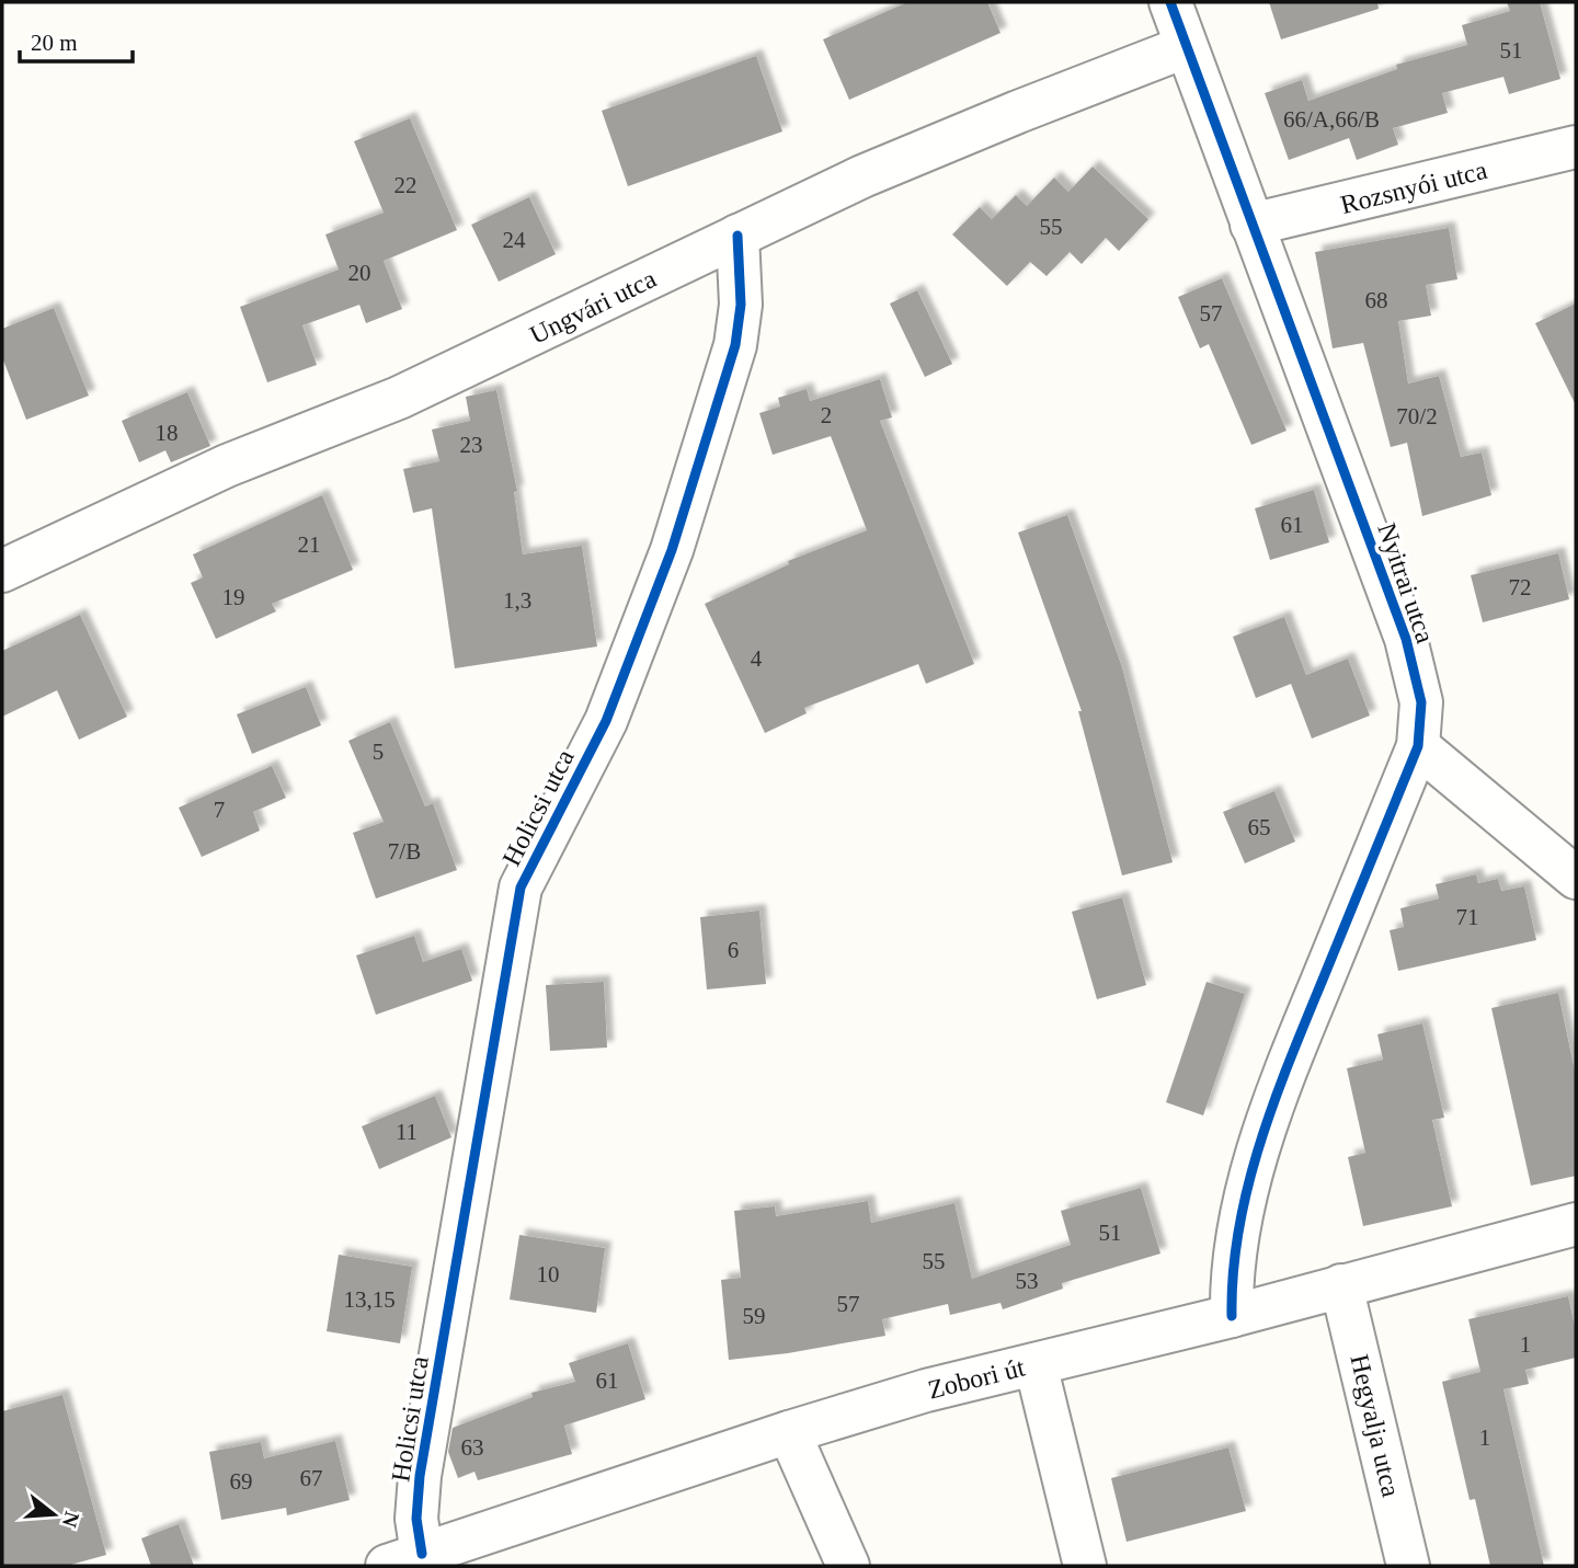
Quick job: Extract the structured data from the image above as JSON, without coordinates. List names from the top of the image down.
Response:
{
  "streets": {
    "street": [
      "Rozsnyói utca",
      "Ungvári utca",
      "Nyitrai utca",
      "Holicsi utca",
      "Zobori út",
      "Hegyalja utca"
    ]
  },
  "crossings": [
    ["Rozsnyói utca", "Nyitrai utca"],
    ["Ungvári utca", "Nyitrai utca"],
    ["Ungvári utca", "Holicsi utca"],
    ["Nyitrai utca", "Zobori út"],
    ["Holicsi utca", "Zobori út"],
    ["Zobori út", "Hegyalja utca"]
  ],
  "house_numbers": [
    "51",
    "66/A,66/B",
    "22",
    "55",
    "24",
    "20",
    "68",
    "57",
    "2",
    "70/2",
    "18",
    "23",
    "61",
    "21",
    "72",
    "19",
    "1,3",
    "4",
    "5",
    "7",
    "65",
    "7/B",
    "71",
    "6",
    "11",
    "51",
    "55",
    "10",
    "53",
    "13,15",
    "57",
    "59",
    "1",
    "61",
    "1",
    "63",
    "67",
    "69"
  ],
  "scale_bar": "20 m",
  "north": "right"
}
